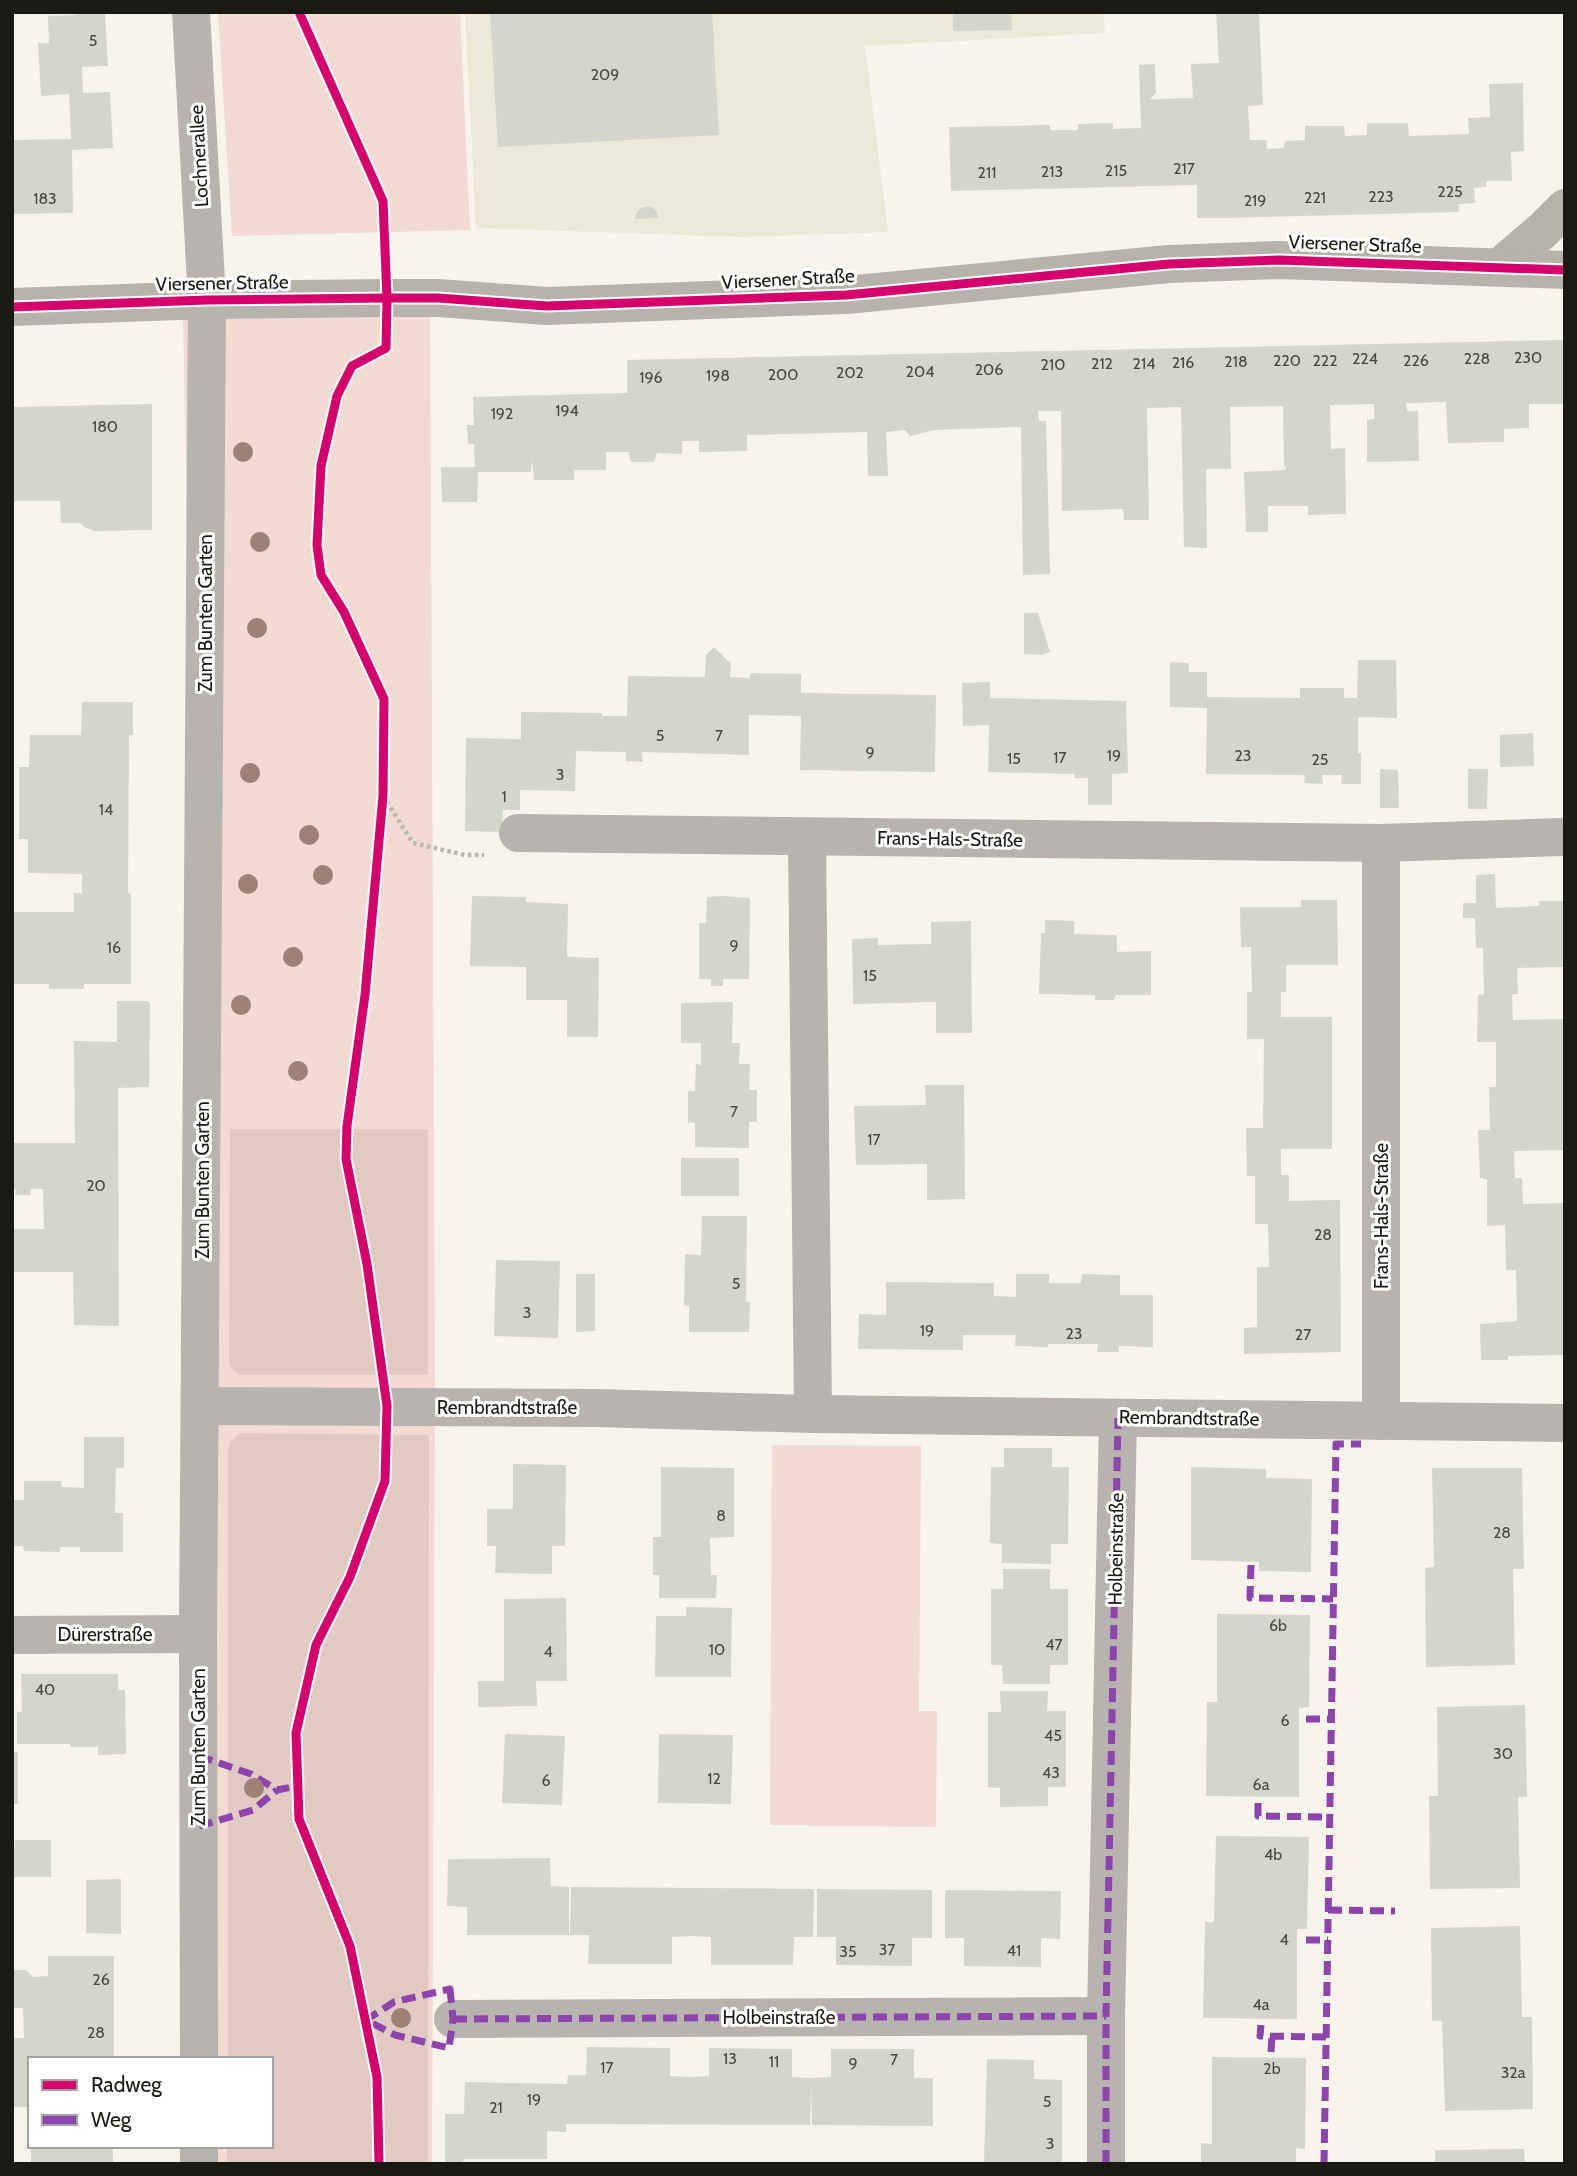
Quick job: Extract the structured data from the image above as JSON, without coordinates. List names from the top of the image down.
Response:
{
  "streets": {
    "main road": ["Viersener Straße"],
    "street": [
      "Lochnerallee",
      "Zum Bunten Garten",
      "Frans-Hals-Straße",
      "Rembrandtstraße",
      "Holbeinstraße",
      "Dürerstraße"
    ]
  },
  "crossings": [
    ["Lochnerallee", "Viersener Straße"],
    ["Lochnerallee", "Zum Bunten Garten"],
    ["Viersener Straße", "Zum Bunten Garten"],
    ["Zum Bunten Garten", "Rembrandtstraße"],
    ["Zum Bunten Garten", "Dürerstraße"],
    ["Frans-Hals-Straße", "Rembrandtstraße"],
    ["Rembrandtstraße", "Holbeinstraße"]
  ],
  "house_numbers": [
    "5",
    "209",
    "217",
    "215",
    "213",
    "211",
    "225",
    "223",
    "221",
    "183",
    "219",
    "230",
    "224",
    "228",
    "220",
    "222",
    "226",
    "218",
    "216",
    "212",
    "214",
    "210",
    "206",
    "204",
    "202",
    "200",
    "198",
    "196",
    "194",
    "192",
    "180",
    "5",
    "7",
    "9",
    "19",
    "23",
    "17",
    "15",
    "25",
    "3",
    "1",
    "14",
    "9",
    "16",
    "15",
    "7",
    "17",
    "20",
    "28",
    "5",
    "3",
    "19",
    "23",
    "27",
    "8",
    "28",
    "6b",
    "47",
    "10",
    "4",
    "40",
    "6",
    "45",
    "30",
    "43",
    "12",
    "6",
    "6a",
    "4b",
    "4",
    "37",
    "41",
    "35",
    "26",
    "4a",
    "28",
    "13",
    "7",
    "11",
    "9",
    "17",
    "2b",
    "32a",
    "19",
    "5",
    "21",
    "3"
  ],
  "legend": ["Radweg", "Weg"]
}
